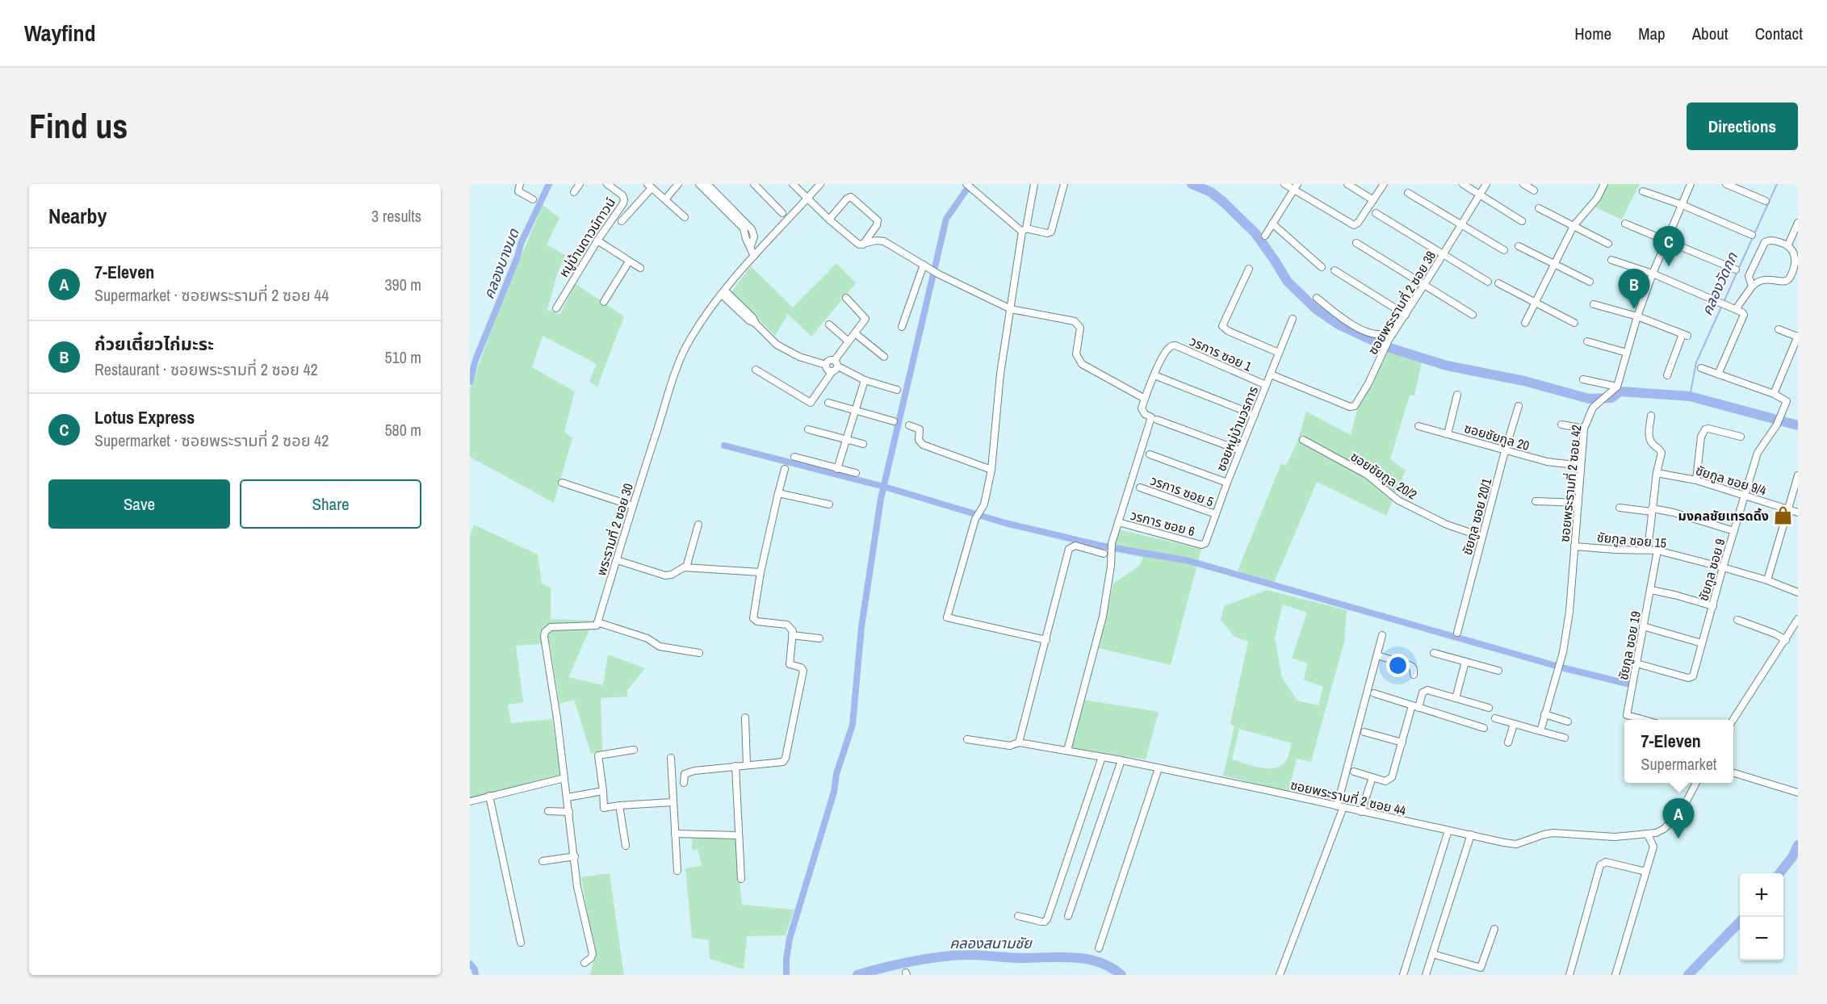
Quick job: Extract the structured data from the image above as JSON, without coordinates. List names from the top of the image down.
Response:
{
  "streets": {
    "street": [
      "หมู่บ้านดาวน์ทาวน์",
      "ซอยพระรามที่ 2 ซอย 38",
      "วรการ ซอย 1",
      "ซอยหมู่บ้านวรการ",
      "ซอยชัยกูล 20",
      "ซอยชัยกูล 20/2",
      "ชัยกูล ซอย 9/4",
      "ซอยพระรามที่ 2 ซอย 42",
      "วรการ ซอย 5",
      "ชัยกูล ซอย 20/1",
      "วรการ ซอย 6",
      "พระรามที่ 2 ซอย 30",
      "ชัยกูล ซอย 15",
      "ชัยกูล ซอย 9",
      "ชัยกูล ซอย 19",
      "ซอยพระรามที่ 2 ซอย 44"
    ]
  },
  "crossings": [
    ["ซอยพระรามที่ 2 ซอย 38", "ซอยหมู่บ้านวรการ"],
    ["วรการ ซอย 1", "ซอยหมู่บ้านวรการ"],
    ["ซอยหมู่บ้านวรการ", "วรการ ซอย 5"],
    ["ซอยหมู่บ้านวรการ", "วรการ ซอย 6"],
    ["ซอยชัยกูล 20", "ซอยพระรามที่ 2 ซอย 42"],
    ["ซอยชัยกูล 20", "ชัยกูล ซอย 20/1"],
    ["ซอยชัยกูล 20/2", "ชัยกูล ซอย 20/1"],
    ["ชัยกูล ซอย 9/4", "ชัยกูล ซอย 9"],
    ["ซอยพระรามที่ 2 ซอย 42", "ชัยกูล ซอย 15"],
    ["ชัยกูล ซอย 15", "ชัยกูล ซอย 9"],
    ["ชัยกูล ซอย 15", "ชัยกูล ซอย 19"],
    ["ชัยกูล ซอย 9", "ชัยกูล ซอย 19"]
  ],
  "water": ["คลองบางมด", "คลองวัดกก", "คลองสนามชัย"],
  "places": {
    "shop": ["มงคลชัยเทรดดิ้ง"]
  },
  "page": {
    "header": "Wayfind",
    "nav": [
      "Home",
      "Map",
      "About",
      "Contact"
    ],
    "buttons": [
      "Directions",
      ["Save", "Share"]
    ],
    "title": "Find us",
    "heading": ["Nearby", "3 results"],
    "pins": ["C", "B", "A"],
    "list": [
      {
        "mark": "A",
        "name": "7-Eleven",
        "note": "Supermarket · ซอยพระรามที่ 2 ซอย 44",
        "value": "390 m"
      },
      {
        "mark": "B",
        "name": "ก๋วยเตี๋ยวไก่มะระ",
        "note": "Restaurant · ซอยพระรามที่ 2 ซอย 42",
        "value": "510 m"
      },
      {
        "mark": "C",
        "name": "Lotus Express",
        "note": "Supermarket · ซอยพระรามที่ 2 ซอย 42",
        "value": "580 m"
      }
    ],
    "popup": ["7-Eleven", "Supermarket"],
    "map_buttons": ["+", "−"]
  }
}
